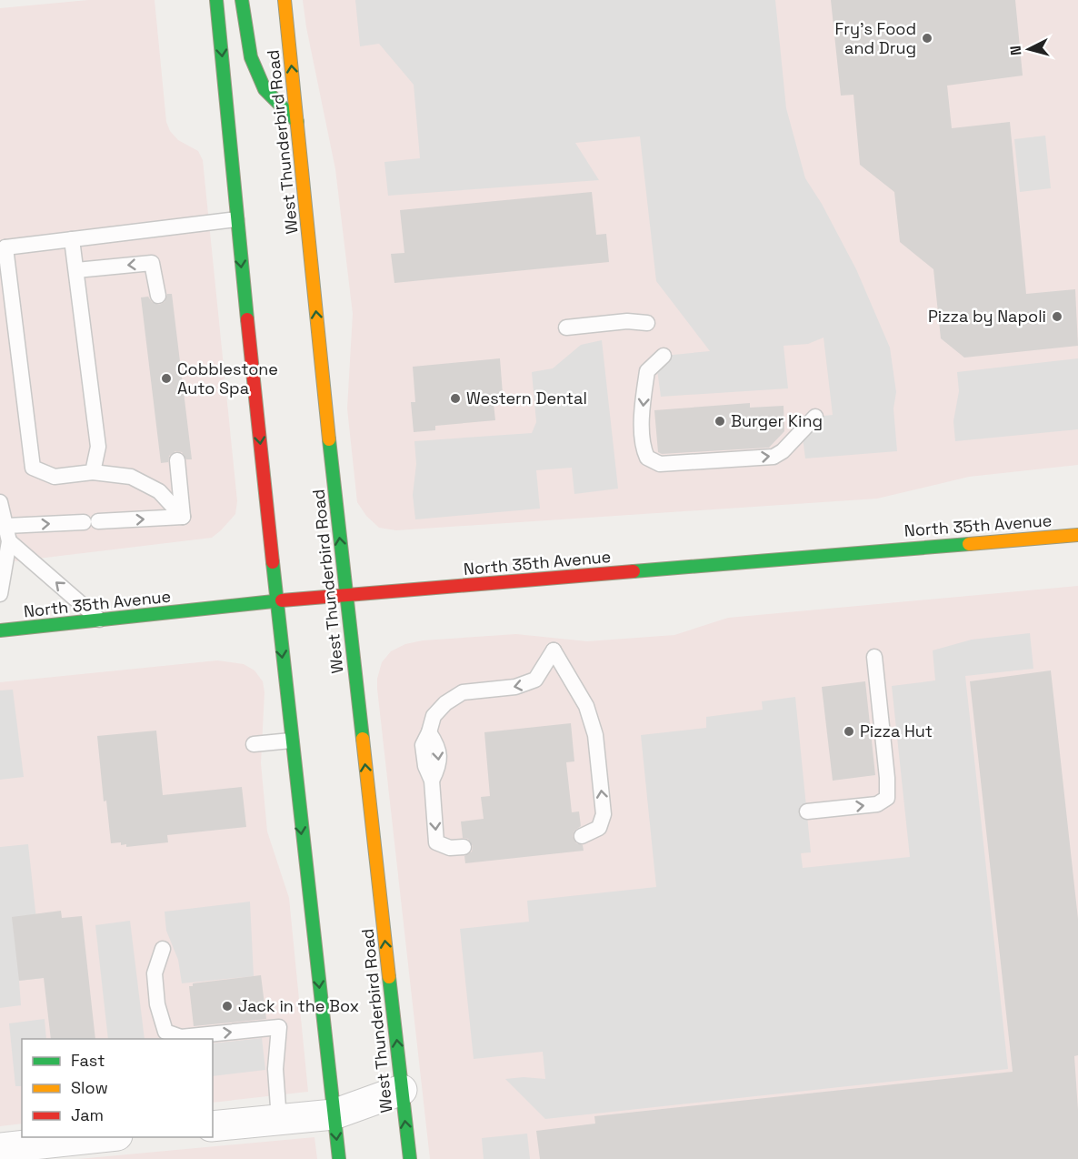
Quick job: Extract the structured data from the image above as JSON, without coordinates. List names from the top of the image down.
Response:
{
  "streets": {
    "main road": ["West Thunderbird Road", "North 35th Avenue"]
  },
  "crossings": [
    ["West Thunderbird Road", "North 35th Avenue"]
  ],
  "places": [
    "Fry's Food and Drug",
    "Pizza by Napoli",
    "Cobblestone Auto Spa",
    "Western Dental",
    "Burger King",
    "Pizza Hut",
    "Jack in the Box"
  ],
  "legend": ["Fast", "Slow", "Jam"],
  "north": "left"
}
